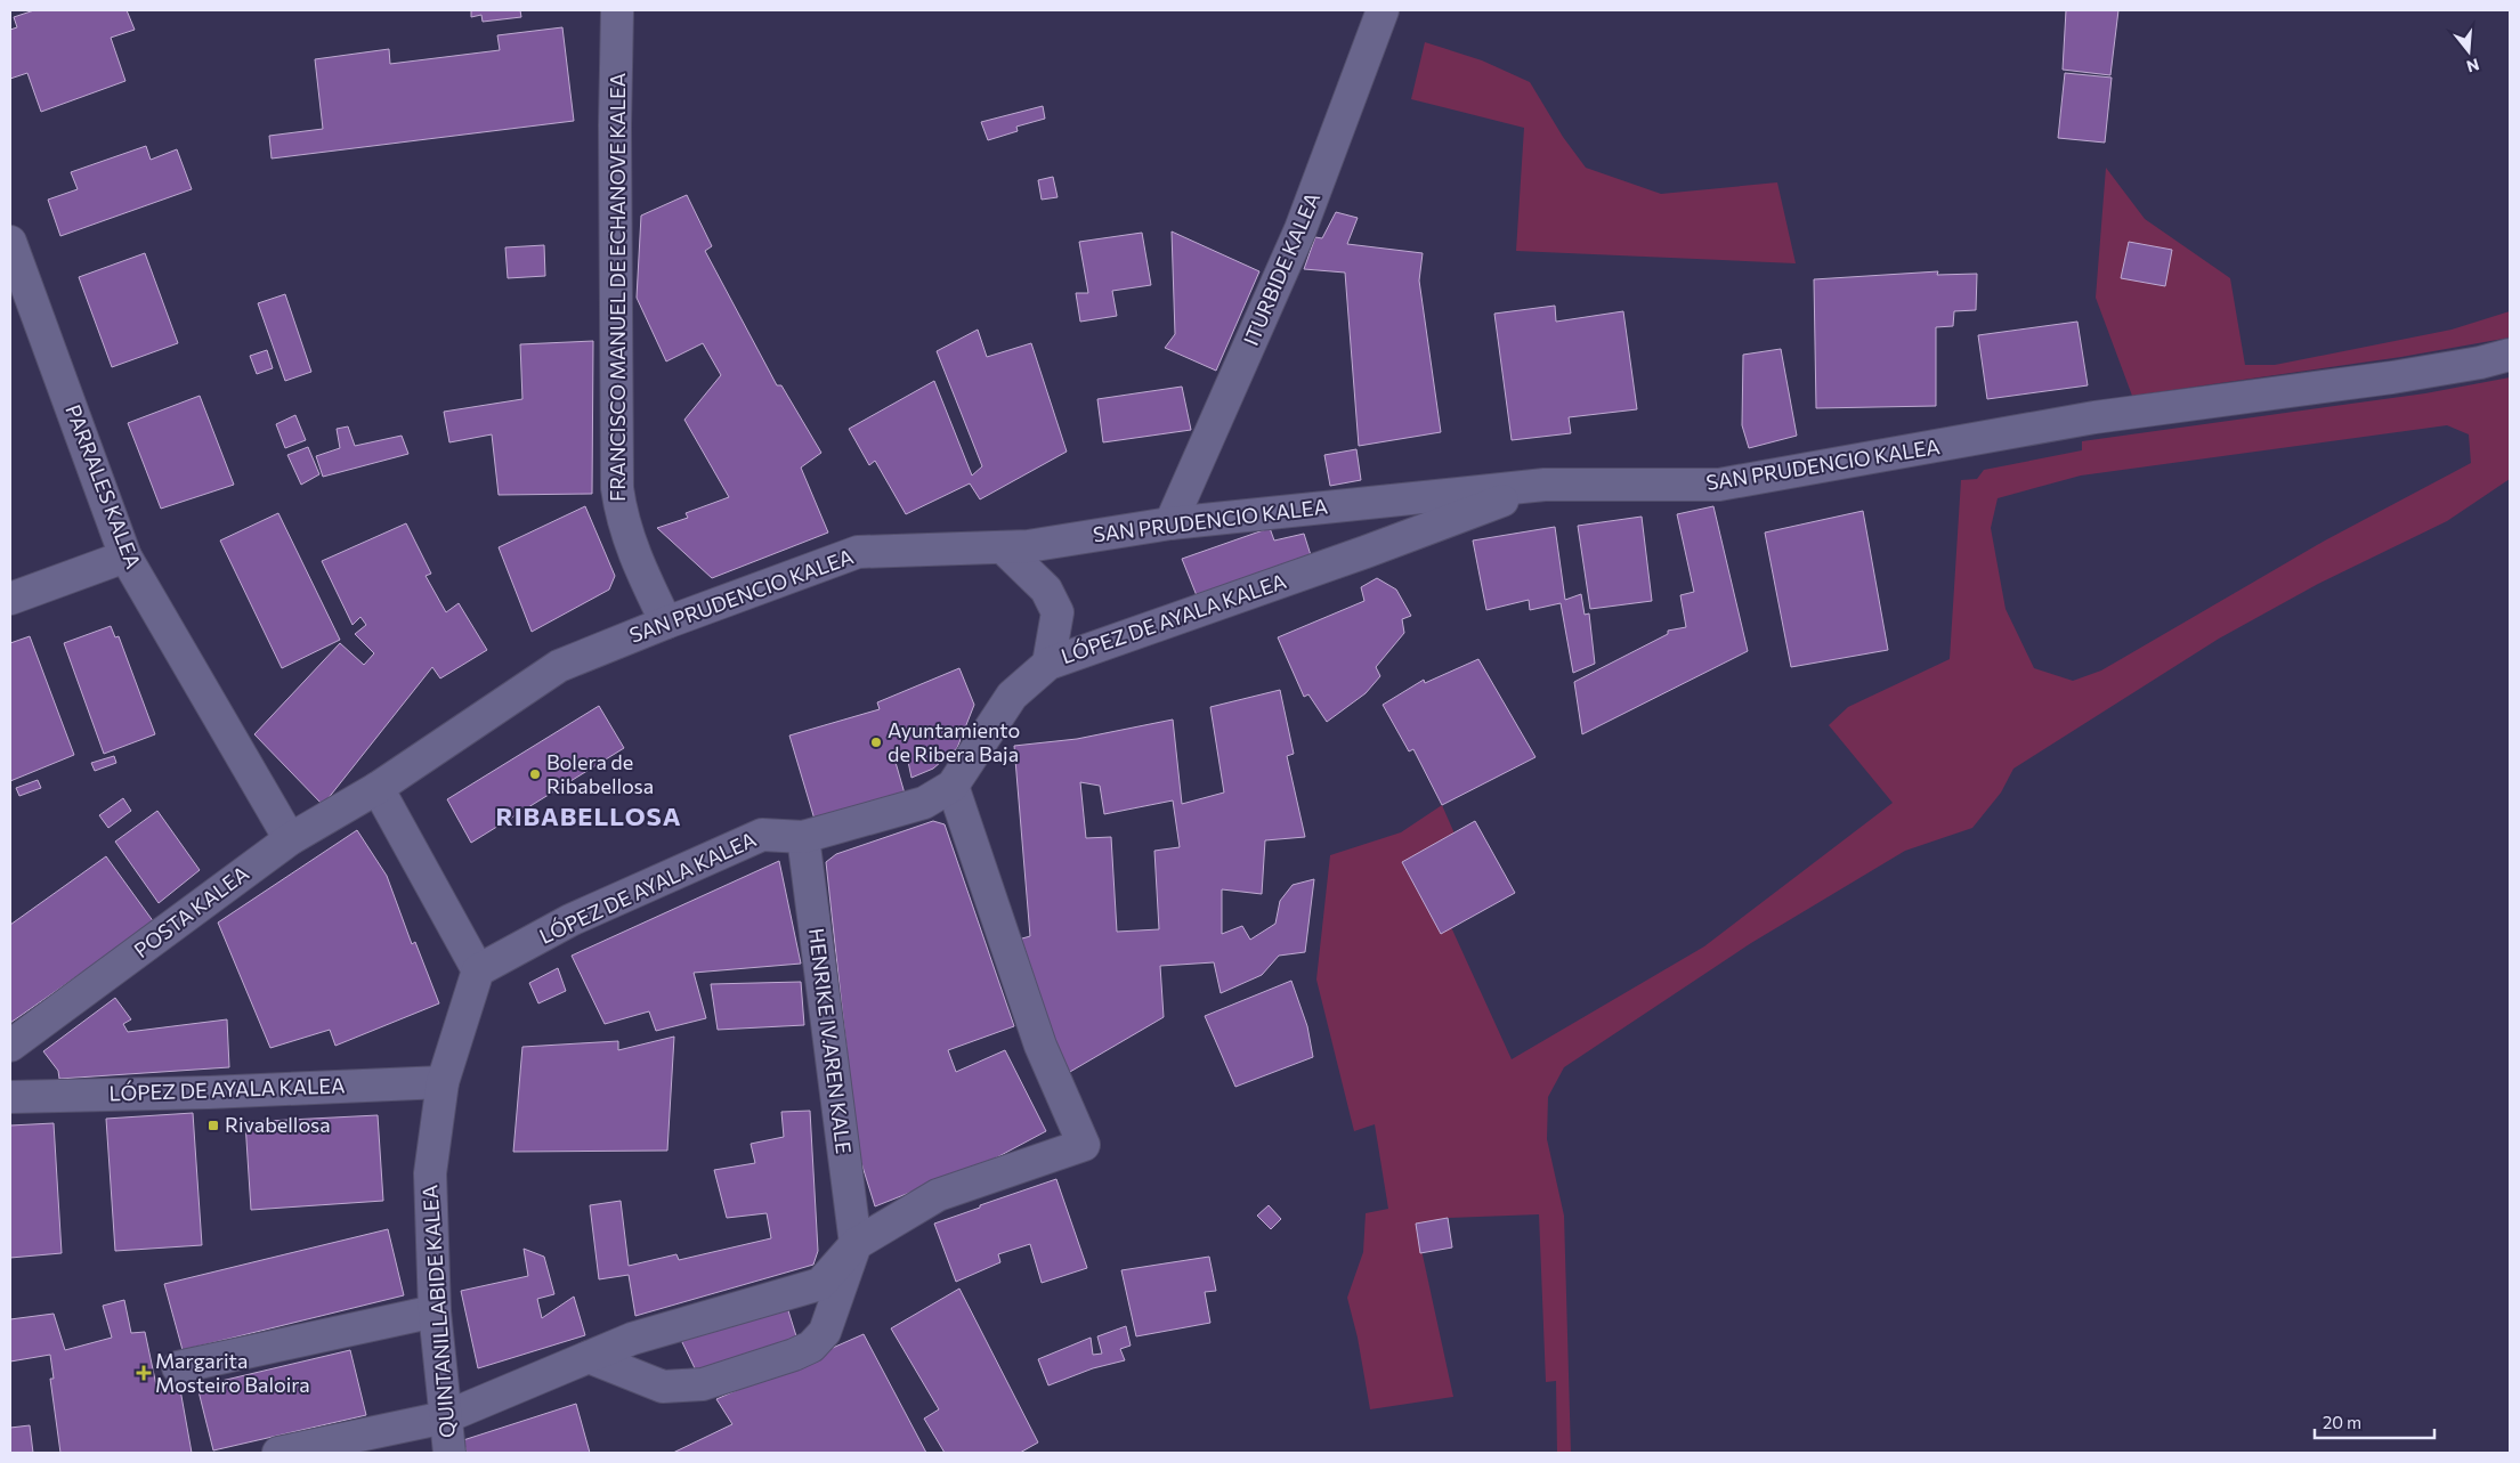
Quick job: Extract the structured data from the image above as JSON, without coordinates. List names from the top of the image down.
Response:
{
  "streets": {
    "street": [
      "ITURBIDE KALEA",
      "FRANCISCO MANUEL DE ECHANOVE KALEA",
      "SAN PRUDENCIO KALEA",
      "PARRALES KALEA",
      "LÓPEZ DE AYALA KALEA",
      "POSTA KALEA",
      "HENRIKE IV.AREN KALE",
      "QUINTANILLABIDE KALEA"
    ]
  },
  "crossings": [
    ["ITURBIDE KALEA", "SAN PRUDENCIO KALEA"],
    ["FRANCISCO MANUEL DE ECHANOVE KALEA", "SAN PRUDENCIO KALEA"],
    ["SAN PRUDENCIO KALEA", "LÓPEZ DE AYALA KALEA"],
    ["SAN PRUDENCIO KALEA", "POSTA KALEA"],
    ["PARRALES KALEA", "POSTA KALEA"],
    ["LÓPEZ DE AYALA KALEA", "HENRIKE IV.AREN KALE"],
    ["LÓPEZ DE AYALA KALEA", "QUINTANILLABIDE KALEA"]
  ],
  "districts": ["RIBABELLOSA"],
  "places": {
    "other": ["Ayuntamiento de Ribera Baja", "Bolera de Ribabellosa"],
    "transit": ["Rivabellosa"],
    "health": ["Margarita Mosteiro Baloira"]
  },
  "scale_bar": "20 m",
  "north": "bottom"
}
